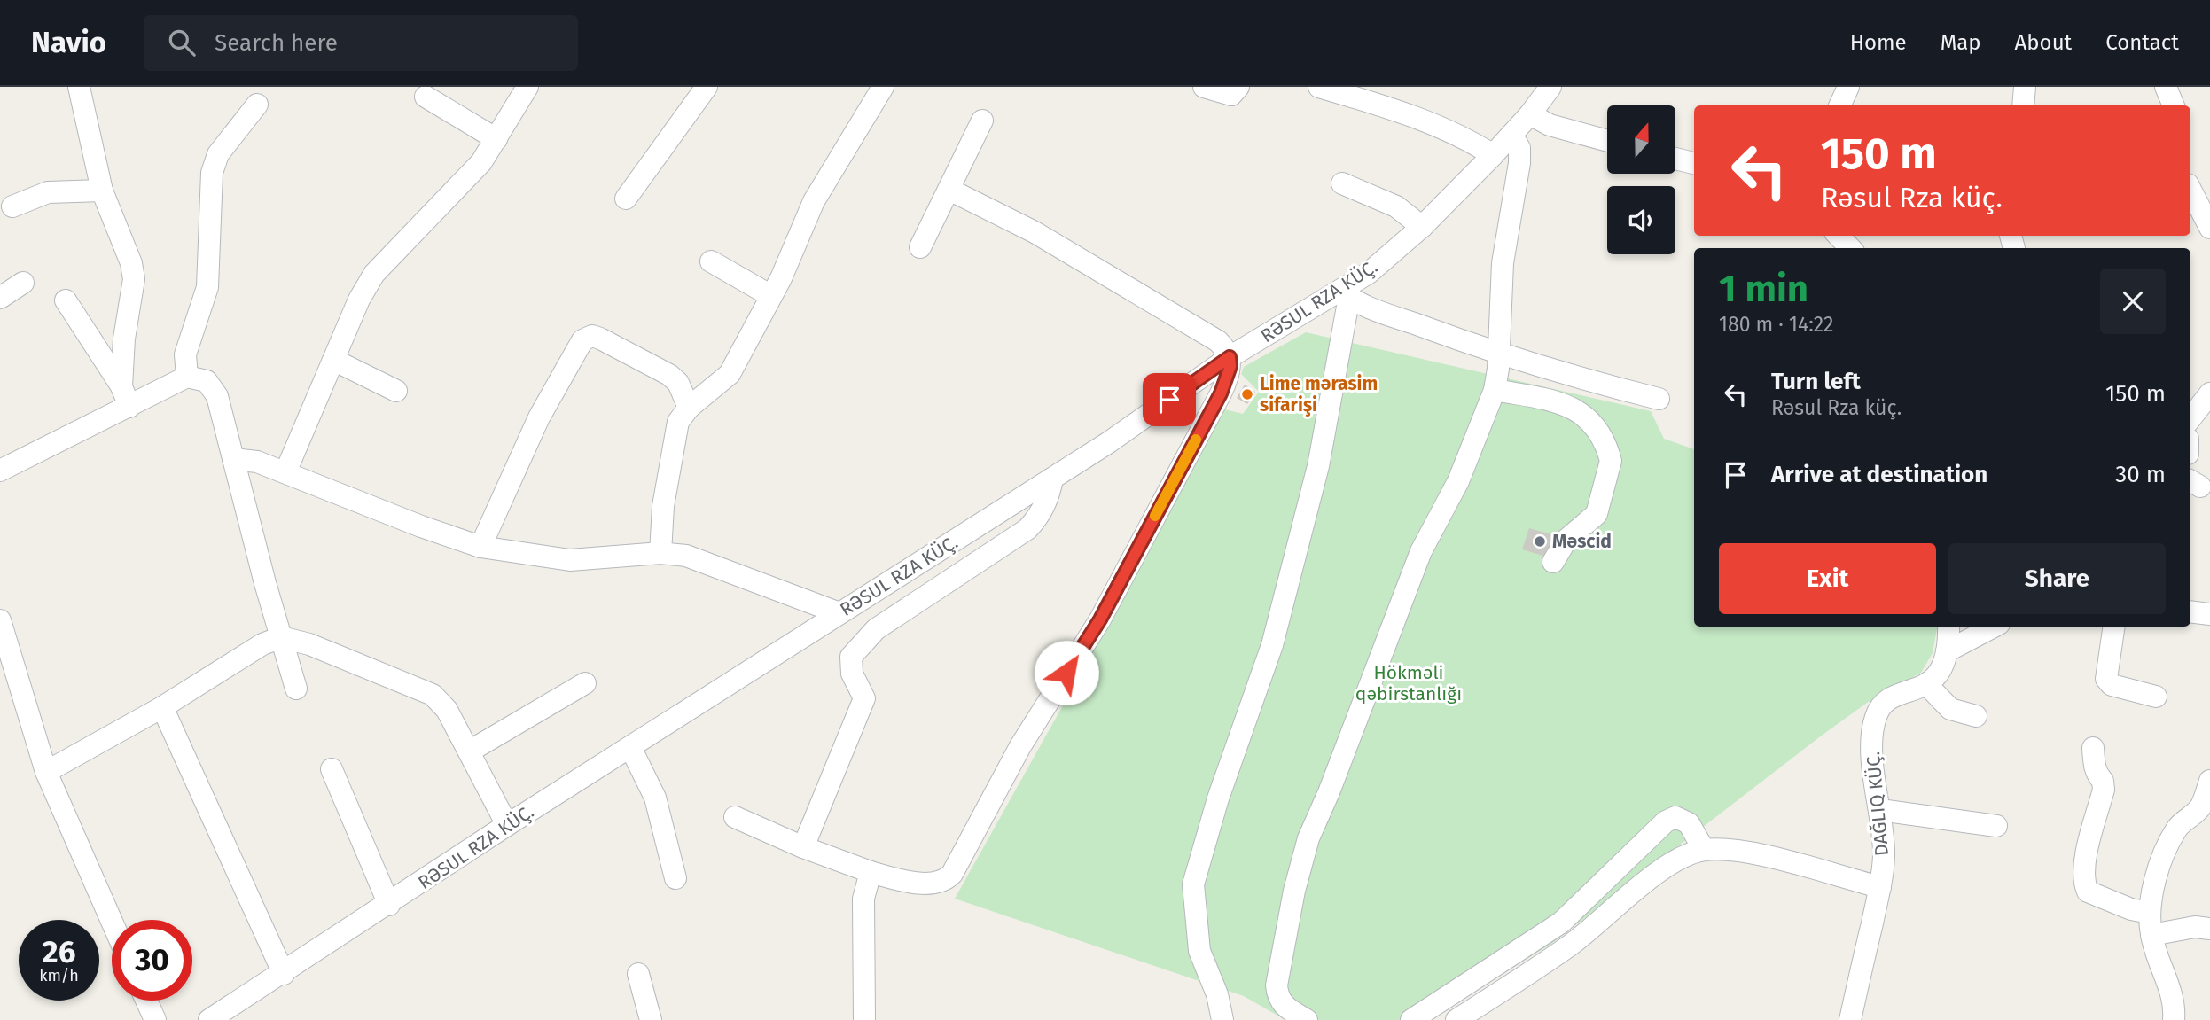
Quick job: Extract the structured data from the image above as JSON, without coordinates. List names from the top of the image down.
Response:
{
  "streets": {
    "street": ["RƏSUL RZA KÜÇ."]
  },
  "parks": ["Hökməli qəbirstanlığı"],
  "places": ["Lime mərasim sifarişi", "Məscid"],
  "north": "top",
  "page": {
    "header": "Navio",
    "search": "Search here",
    "nav": [
      "Home",
      "Map",
      "About",
      "Contact"
    ],
    "turn": ["150 m", "Rəsul Rza küç."],
    "heading": ["1 min", "180 m · 14:22"],
    "list": [
      {
        "name": "Turn left",
        "note": "Rəsul Rza küç.",
        "value": "150 m"
      },
      {
        "name": "Arrive at destination",
        "value": "30 m"
      }
    ],
    "buttons": ["Exit", "Share"],
    "speed": "26 km/h",
    "limit": "30"
  }
}
